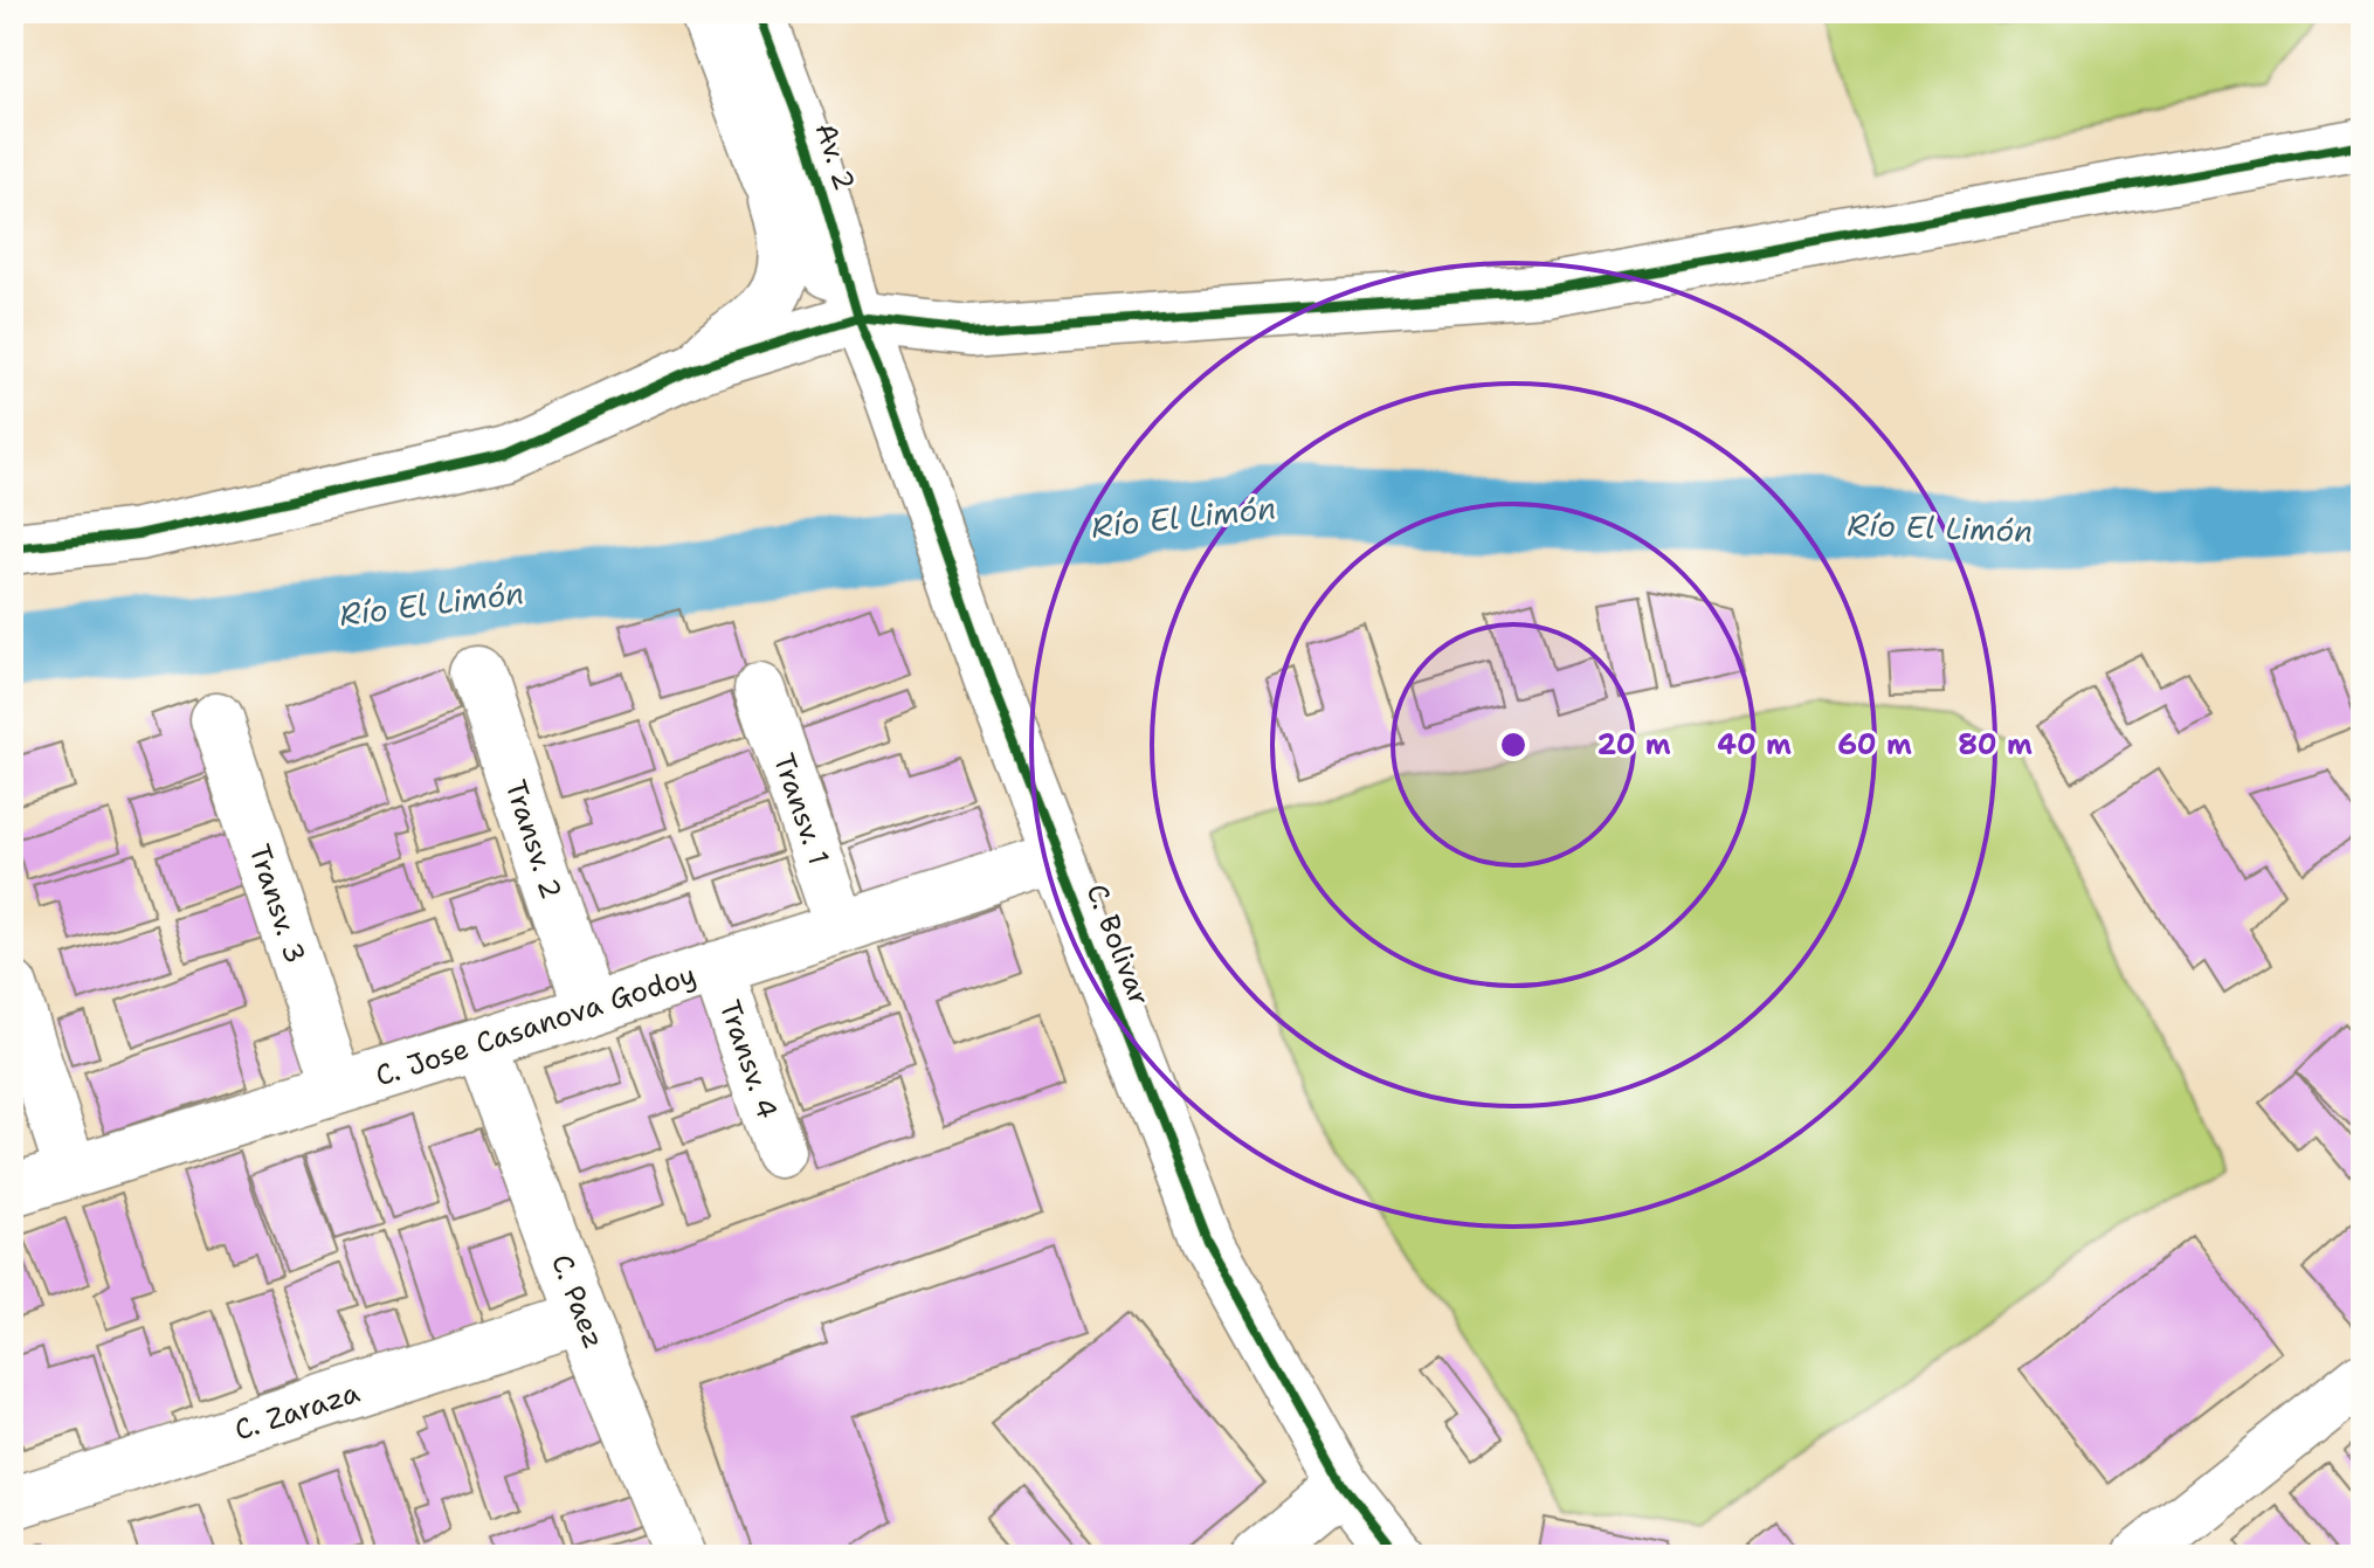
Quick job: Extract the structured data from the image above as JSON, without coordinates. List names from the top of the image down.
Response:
{
  "streets": {
    "street": [
      "Av. 2",
      "Transv. 1",
      "Transv. 2",
      "Transv. 3",
      "C. Bolivar",
      "C. Jose Casanova Godoy",
      "Transv. 4",
      "C. Paez",
      "C. Zaraza"
    ]
  },
  "crossings": [
    ["Av. 2", "C. Bolivar"],
    ["Transv. 1", "C. Jose Casanova Godoy"],
    ["Transv. 2", "C. Jose Casanova Godoy"],
    ["Transv. 3", "C. Jose Casanova Godoy"],
    ["C. Bolivar", "C. Jose Casanova Godoy"],
    ["C. Jose Casanova Godoy", "Transv. 4"],
    ["C. Jose Casanova Godoy", "C. Paez"],
    ["C. Paez", "C. Zaraza"]
  ],
  "water": ["Río El Limón"],
  "rings": [
    "20 m",
    "40 m",
    "60 m",
    "80 m"
  ]
}
